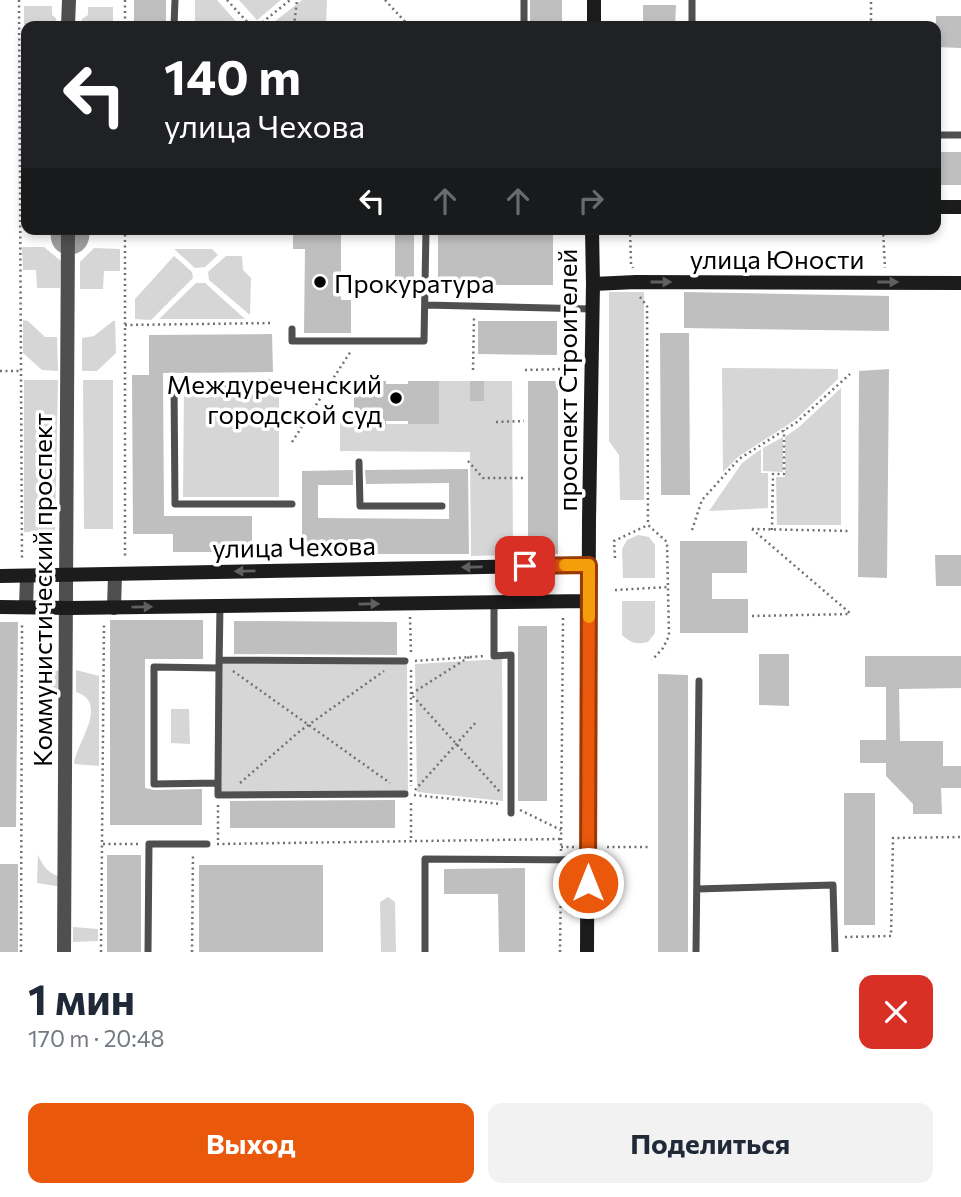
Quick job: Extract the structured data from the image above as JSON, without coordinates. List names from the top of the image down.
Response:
{
  "streets": {
    "street": [
      "улица Юности",
      "проспект Строителей",
      "улица Чехова",
      "Коммунистический проспект"
    ]
  },
  "crossings": [
    ["улица Юности", "проспект Строителей"],
    ["проспект Строителей", "улица Чехова"],
    ["улица Чехова", "Коммунистический проспект"]
  ],
  "one_way": ["улица Юности"],
  "places": ["Прокуратура", "Междуреченский городской суд"],
  "page": {
    "turn": ["140 m", "улица Чехова"],
    "heading": ["1 мин", "170 m · 20:48"],
    "buttons": ["Выход", "Поделиться"]
  }
}
